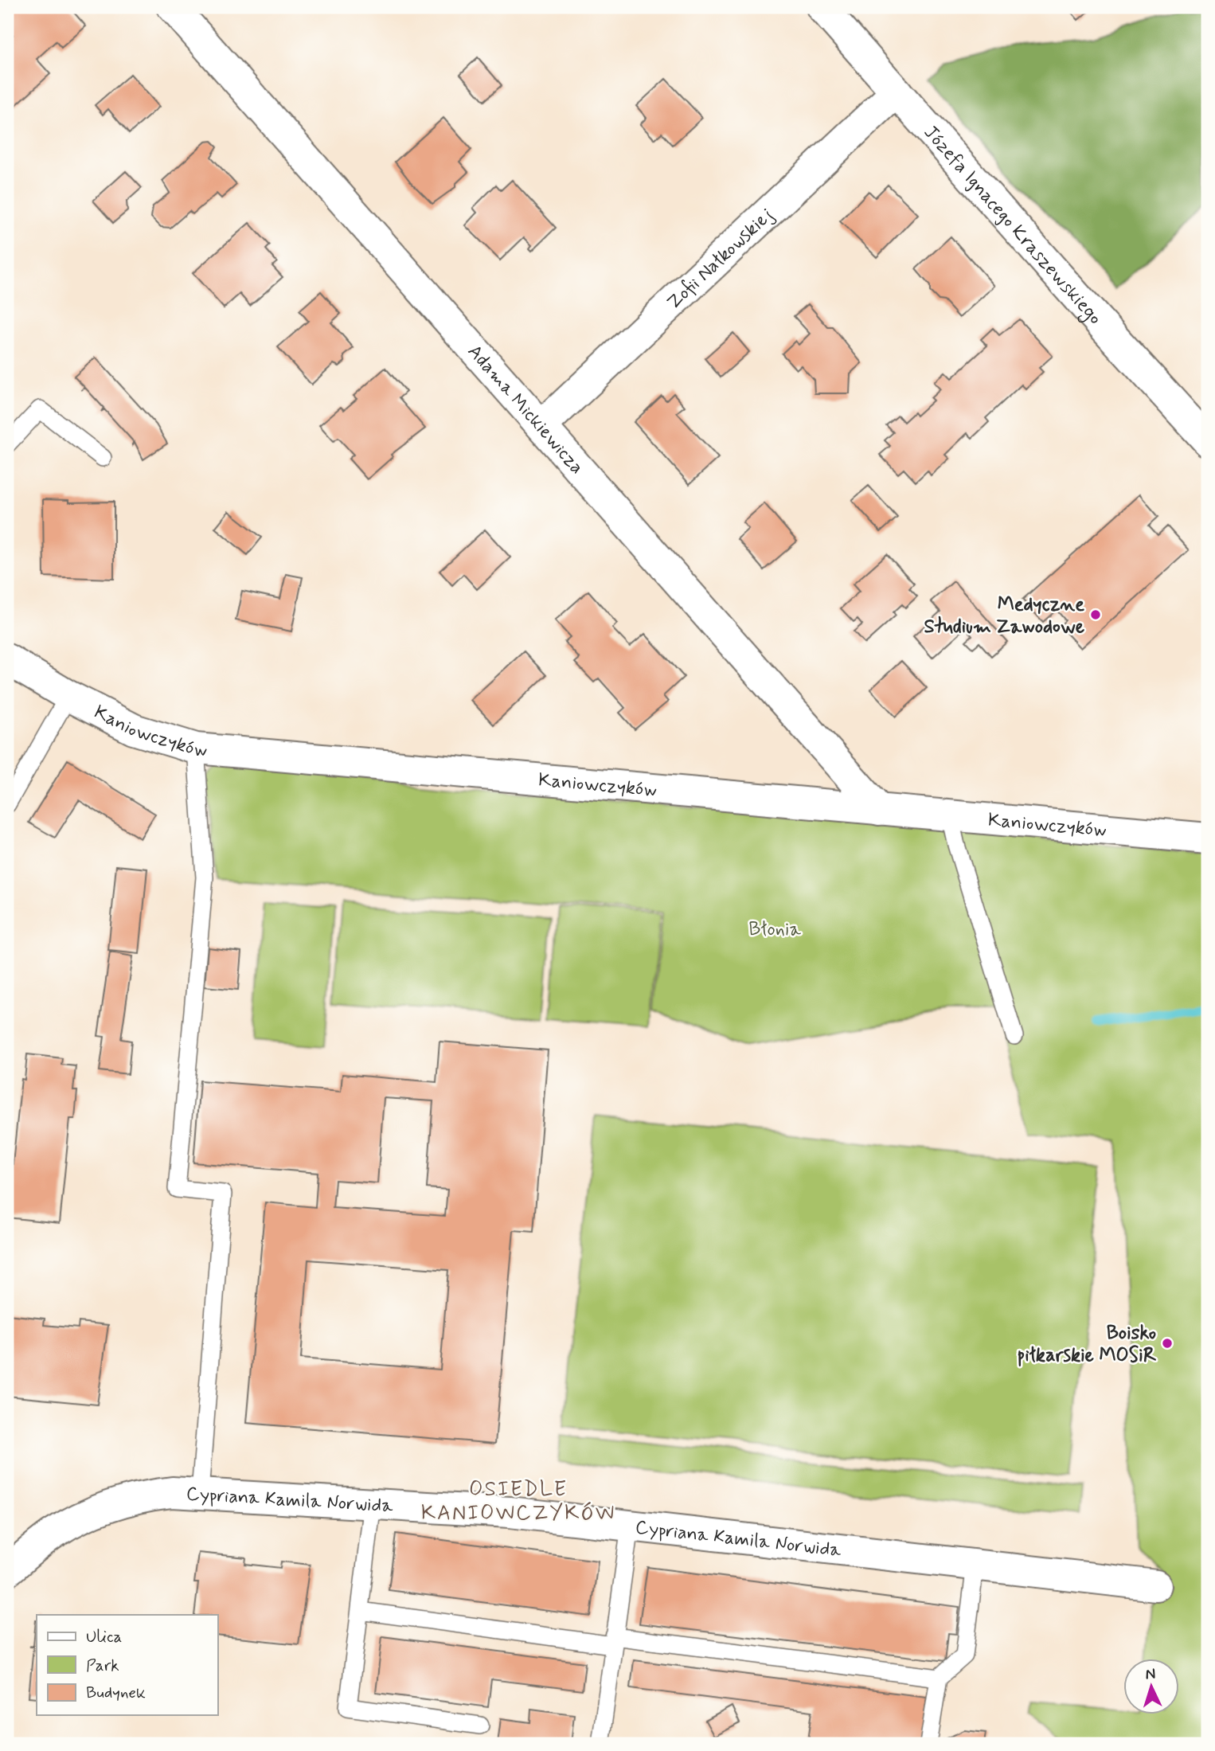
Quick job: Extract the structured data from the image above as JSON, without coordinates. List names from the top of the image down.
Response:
{
  "streets": {
    "street": [
      "Józefa Ignacego Kraszewskiego",
      "Zofii Nałkowskiej",
      "Adama Mickiewicza",
      "Kaniowczyków",
      "Cypriana Kamila Norwida"
    ]
  },
  "crossings": [
    ["Józefa Ignacego Kraszewskiego", "Zofii Nałkowskiej"],
    ["Zofii Nałkowskiej", "Adama Mickiewicza"],
    ["Adama Mickiewicza", "Kaniowczyków"]
  ],
  "districts": ["OSIEDLE KANIOWCZYKÓW"],
  "parks": ["Błonia"],
  "places": ["Medyczne Studium Zawodowe", "Boisko piłkarskie MOSiR"],
  "legend": ["Ulica", "Park", "Budynek"],
  "north": "top"
}
